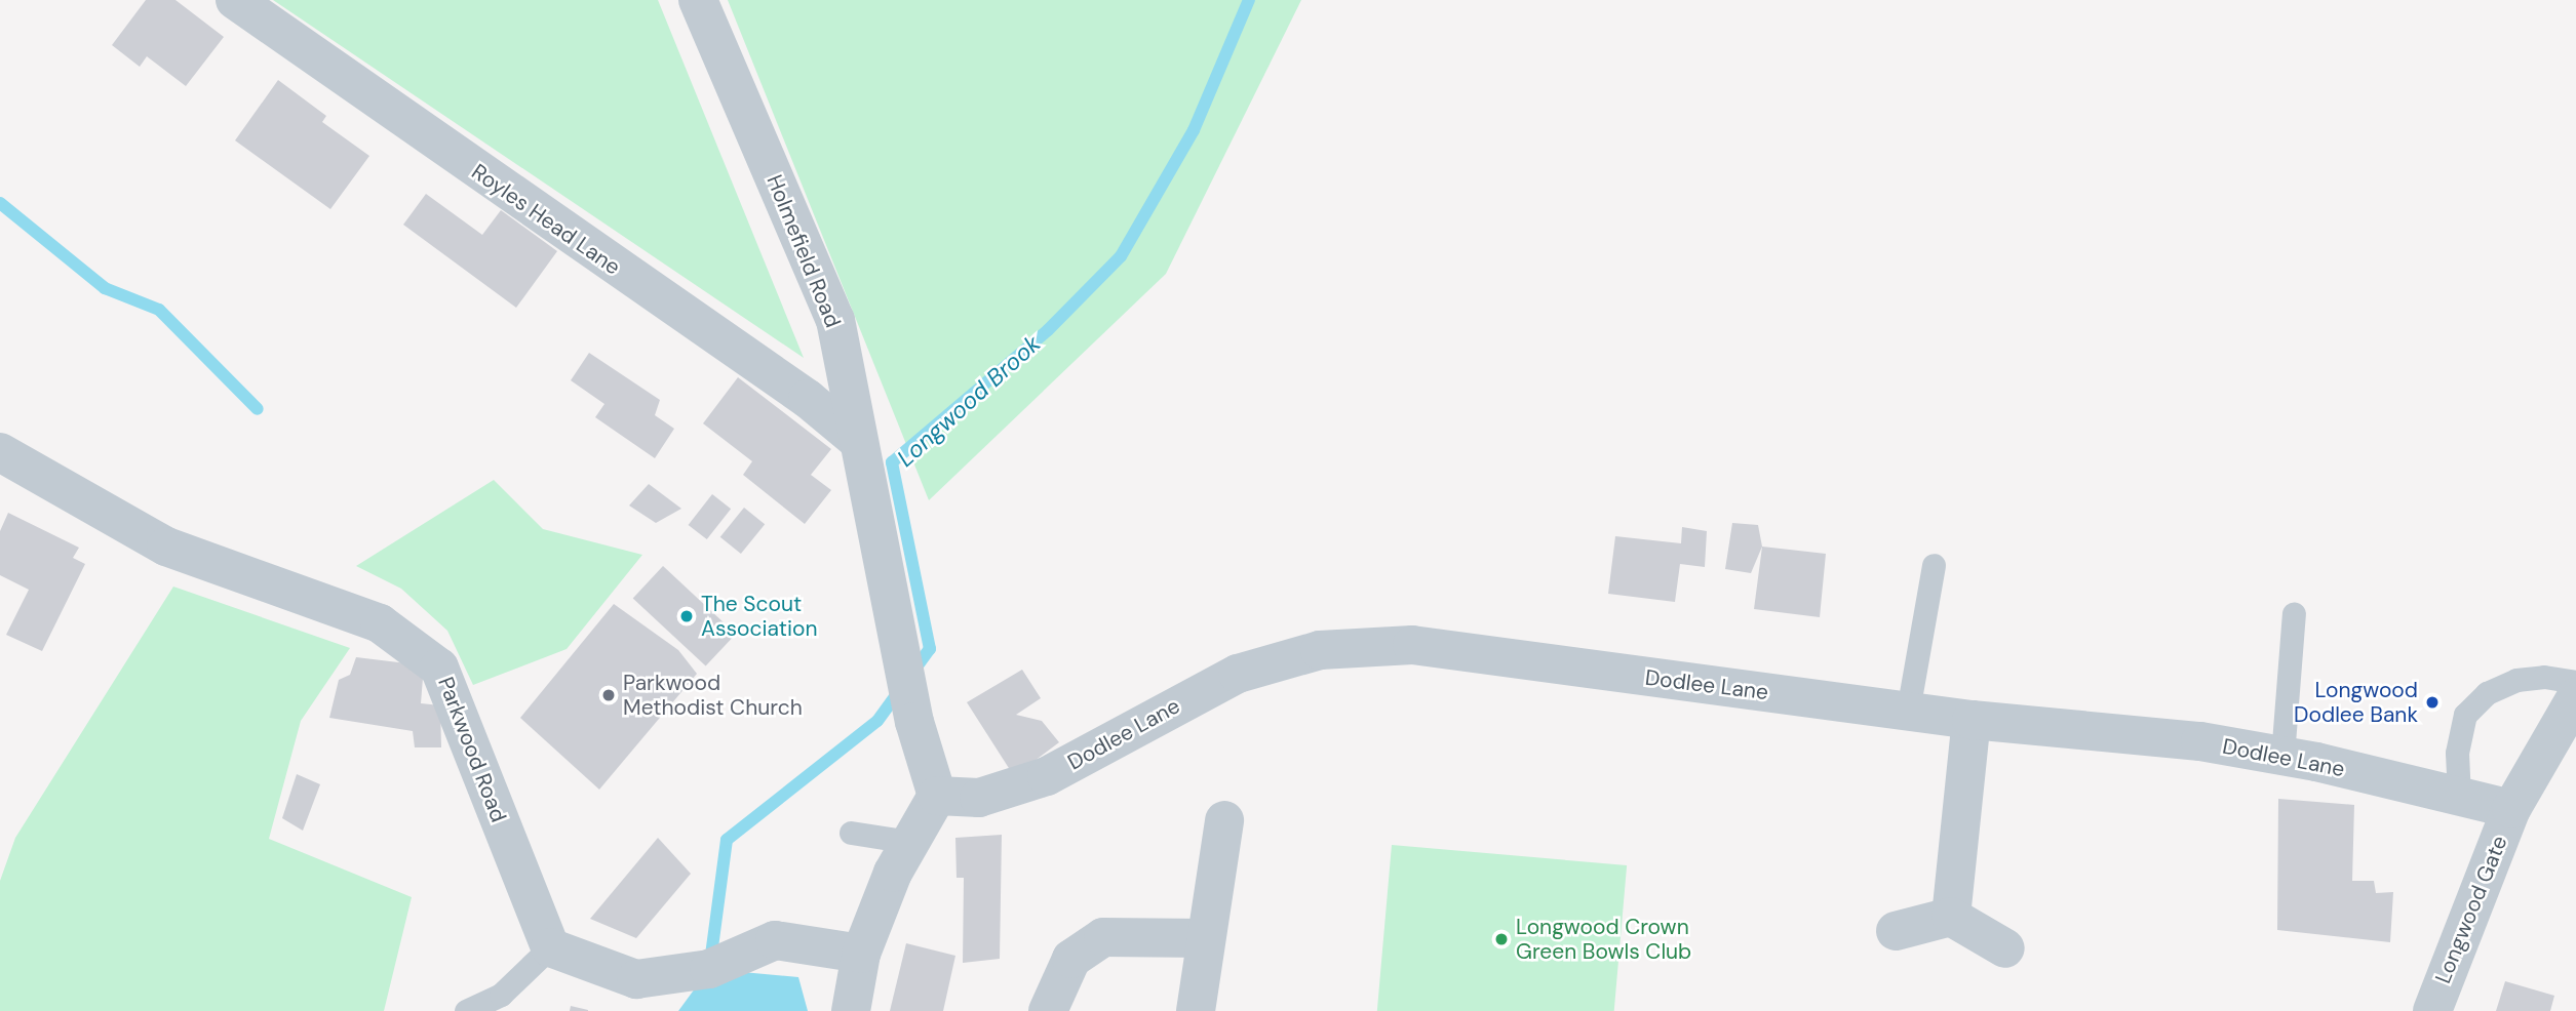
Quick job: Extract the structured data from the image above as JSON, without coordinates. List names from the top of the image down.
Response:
{
  "streets": {
    "street": [
      "Royles Head Lane",
      "Holmefield Road",
      "Dodlee Lane",
      "Parkwood Road",
      "Longwood Gate"
    ]
  },
  "crossings": [
    ["Royles Head Lane", "Holmefield Road"],
    ["Holmefield Road", "Dodlee Lane"],
    ["Dodlee Lane", "Longwood Gate"]
  ],
  "water": ["Longwood Brook"],
  "places": [
    "The Scout Association",
    "Parkwood Methodist Church",
    "Longwood Dodlee Bank",
    "Longwood Crown Green Bowls Club"
  ]
}
